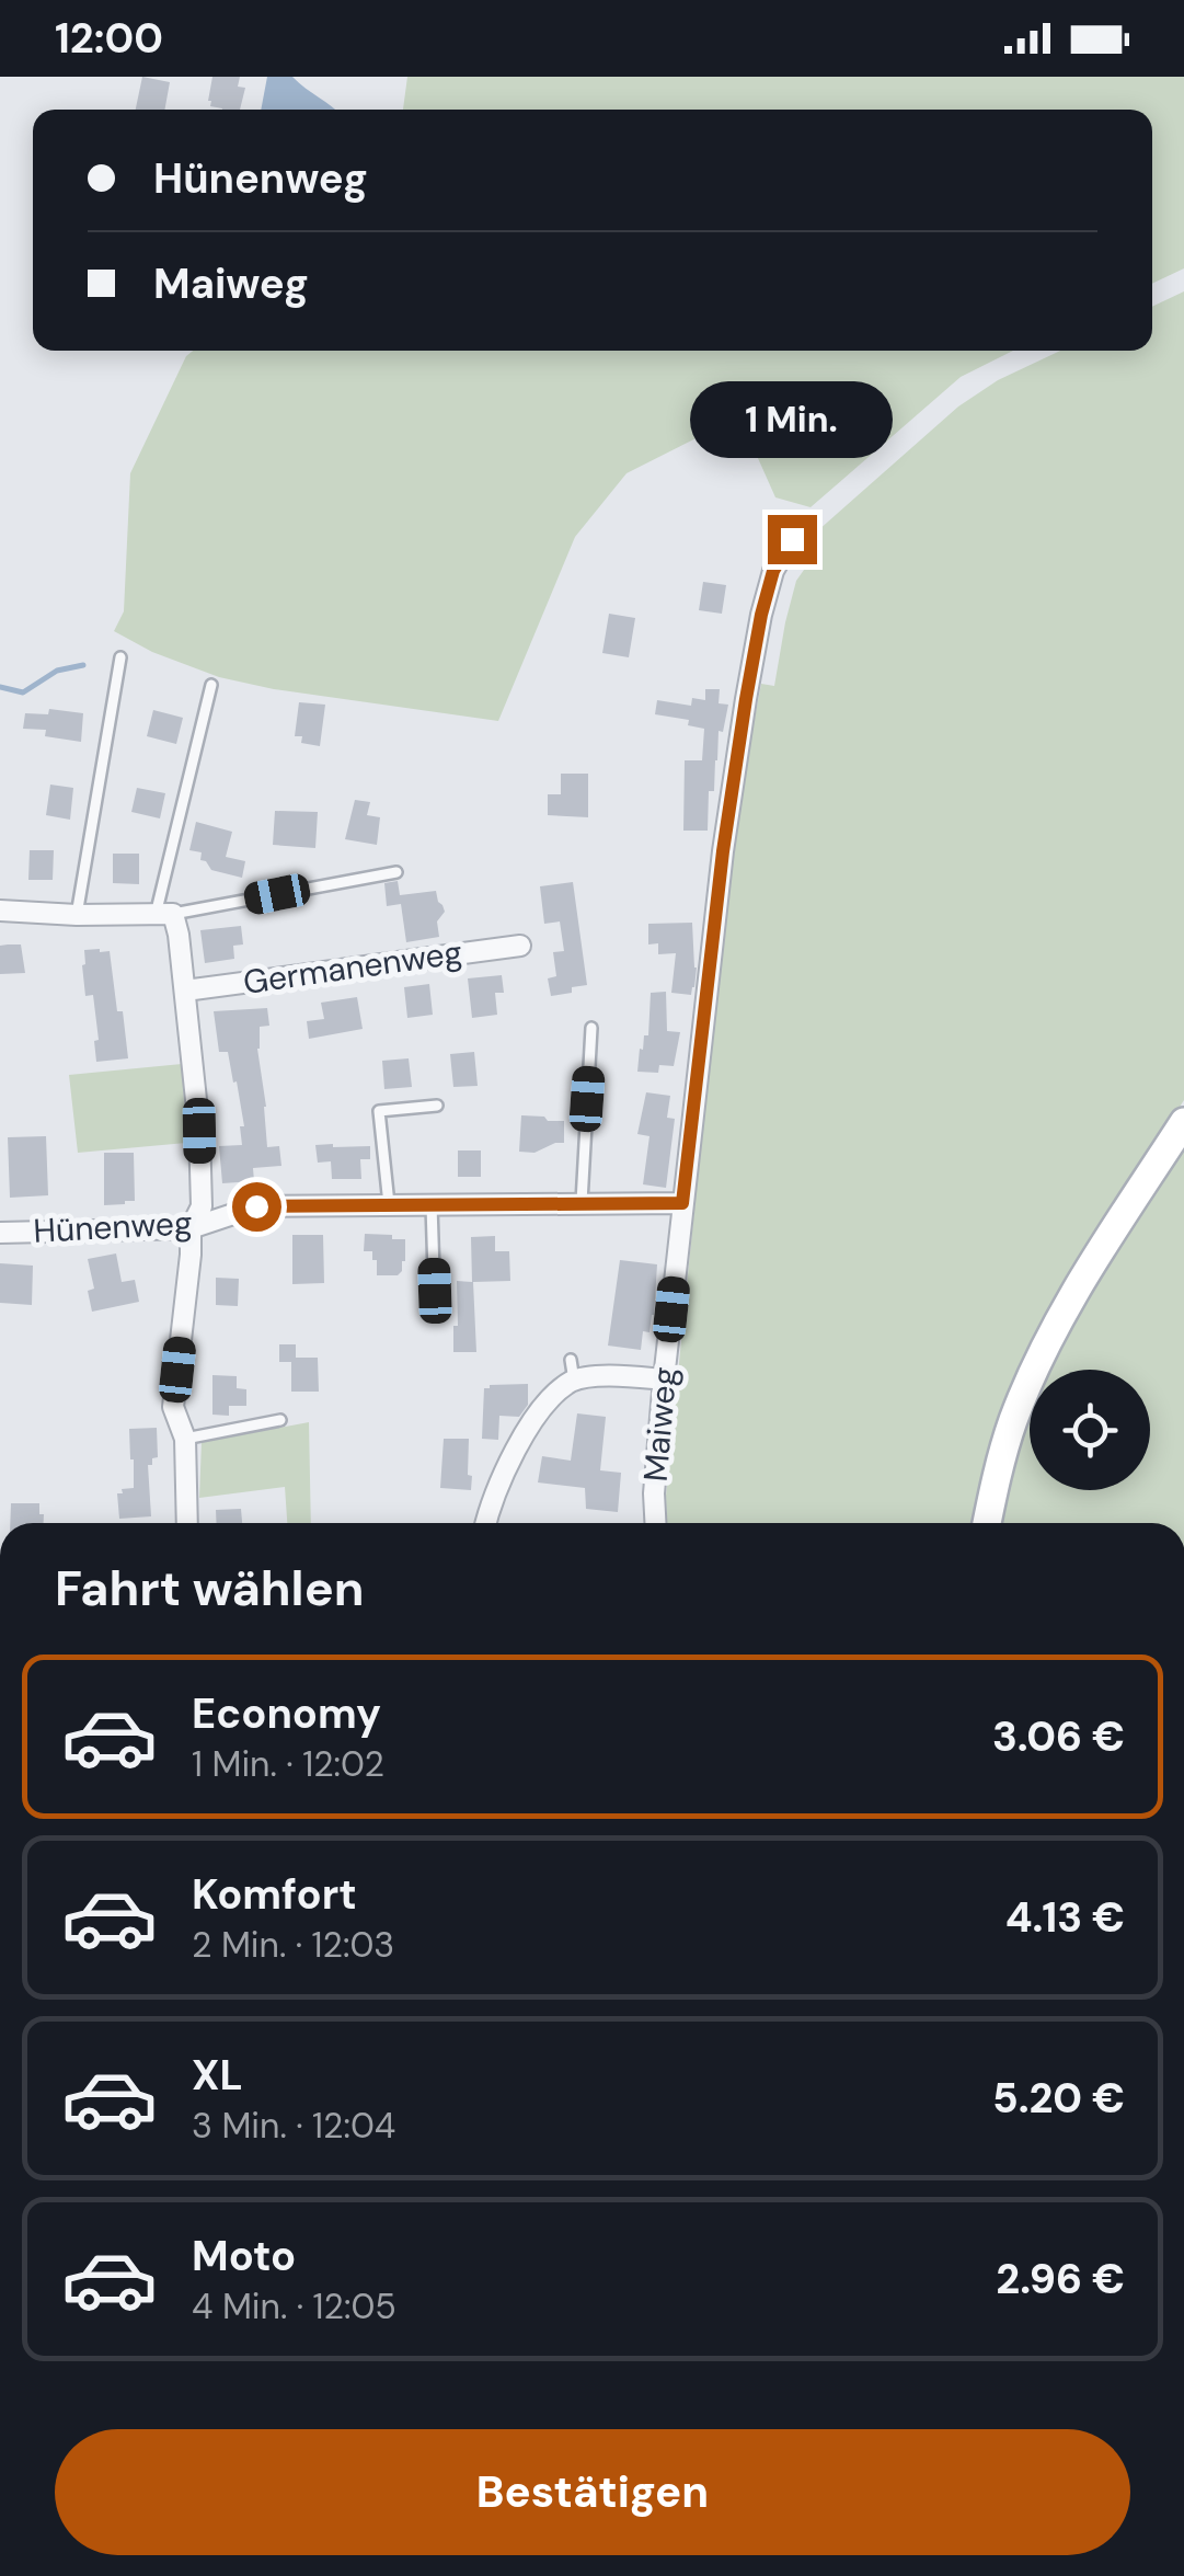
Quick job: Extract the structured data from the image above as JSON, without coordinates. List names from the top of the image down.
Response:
{
  "streets": {
    "street": ["Germanenweg", "Hünenweg", "Maiweg"]
  },
  "crossings": [
    ["Hünenweg", "Maiweg"]
  ],
  "page": {
    "status": "12:00",
    "banner": ["Hünenweg", "Maiweg"],
    "bubble": "1 Min.",
    "heading": "Fahrt wählen",
    "list": [
      {
        "name": "Economy",
        "note": "1 Min. · 12:02",
        "value": "3.06 €"
      },
      {
        "name": "Komfort",
        "note": "2 Min. · 12:03",
        "value": "4.13 €"
      },
      {
        "name": "XL",
        "note": "3 Min. · 12:04",
        "value": "5.20 €"
      },
      {
        "name": "Moto",
        "note": "4 Min. · 12:05",
        "value": "2.96 €"
      }
    ],
    "buttons": "Bestätigen"
  }
}
